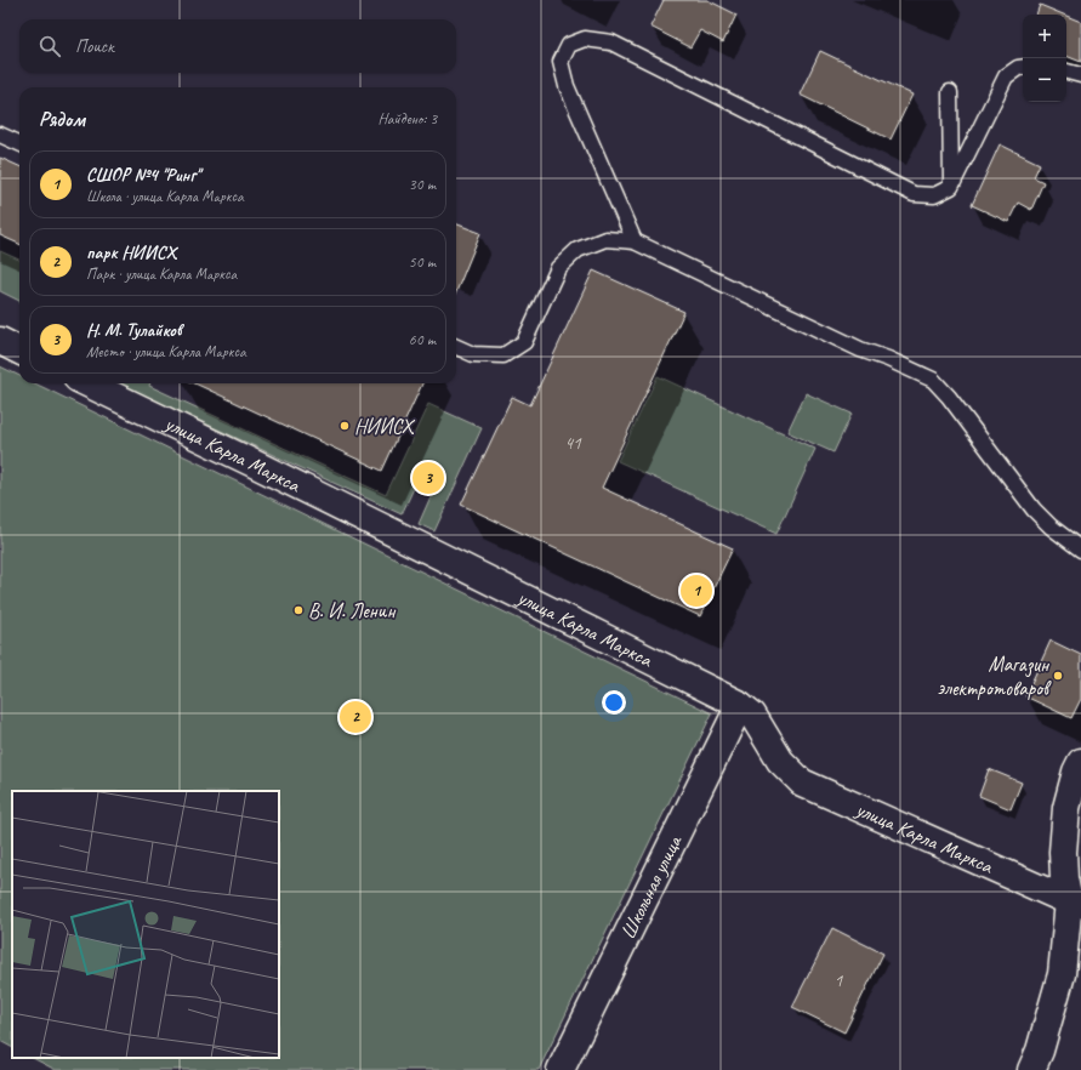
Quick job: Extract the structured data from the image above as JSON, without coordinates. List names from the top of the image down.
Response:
{
  "streets": {
    "street": ["улица Карла Маркса", "Школьная улица"]
  },
  "crossings": [
    ["улица Карла Маркса", "Школьная улица"]
  ],
  "places": ["НИИСХ", "В. И. Ленин", "Магазин электротоваров"],
  "house_numbers": ["41", "1"],
  "page": {
    "map_buttons": ["+", "−"],
    "search": "Поиск",
    "heading": ["Рядом", "Найдено: 3"],
    "list": [
      {
        "mark": "1",
        "name": "СШОР №4 \"Ринг\"",
        "note": "Школа · улица Карла Маркса",
        "value": "30 m"
      },
      {
        "mark": "2",
        "name": "парк НИИСХ",
        "note": "Парк · улица Карла Маркса",
        "value": "50 m"
      },
      {
        "mark": "3",
        "name": "Н. М. Тулайков",
        "note": "Место · улица Карла Маркса",
        "value": "60 m"
      }
    ],
    "pins": ["3", "1", "2"]
  }
}
